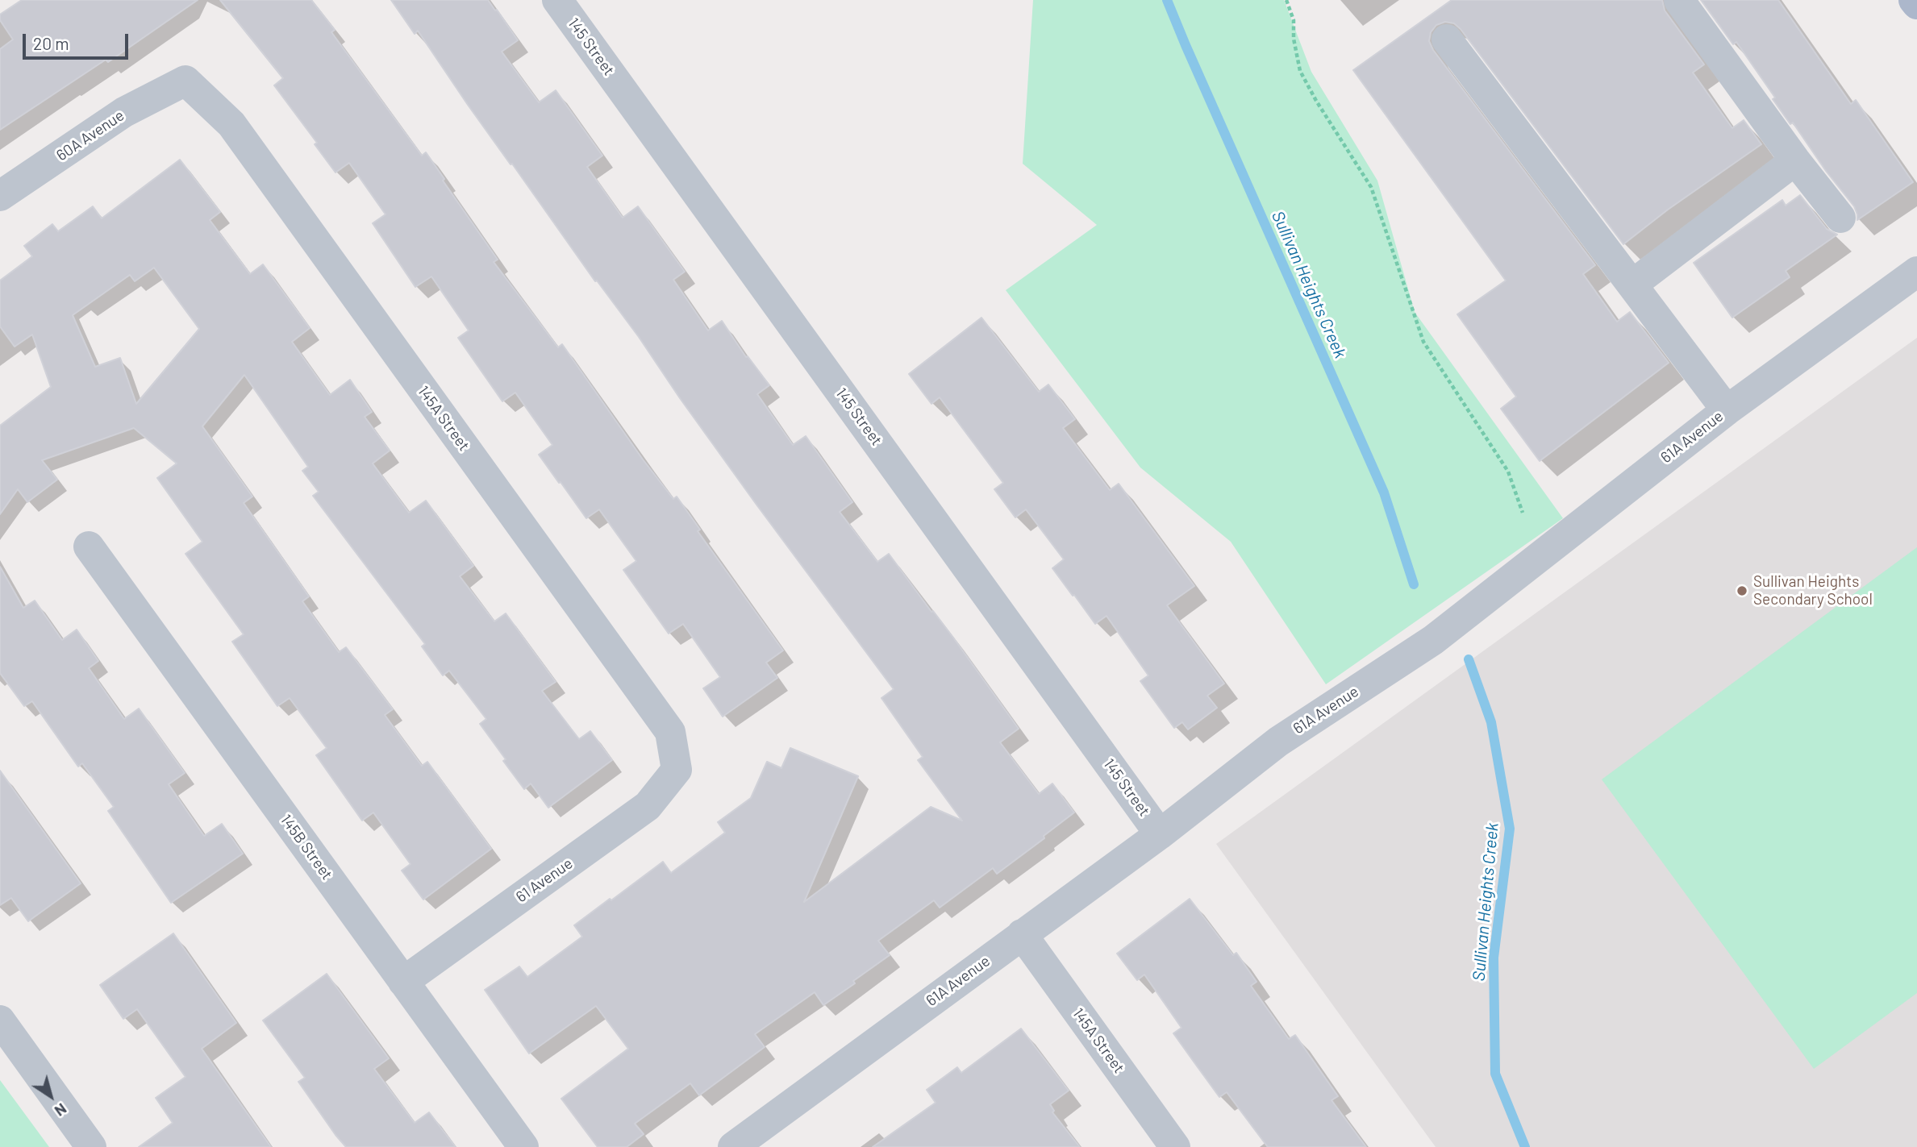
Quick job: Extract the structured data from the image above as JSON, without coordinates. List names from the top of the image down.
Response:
{
  "streets": {
    "street": [
      "145 Street",
      "60A Avenue",
      "145A Street",
      "61A Avenue",
      "145B Street",
      "61 Avenue"
    ]
  },
  "crossings": [
    ["145 Street", "61A Avenue"],
    ["60A Avenue", "145A Street"],
    ["145A Street", "61A Avenue"],
    ["145A Street", "61 Avenue"],
    ["145B Street", "61 Avenue"]
  ],
  "water": ["Sullivan Heights Creek"],
  "places": ["Sullivan Heights Secondary School"],
  "scale_bar": "20 m",
  "north": "bottom right"
}
